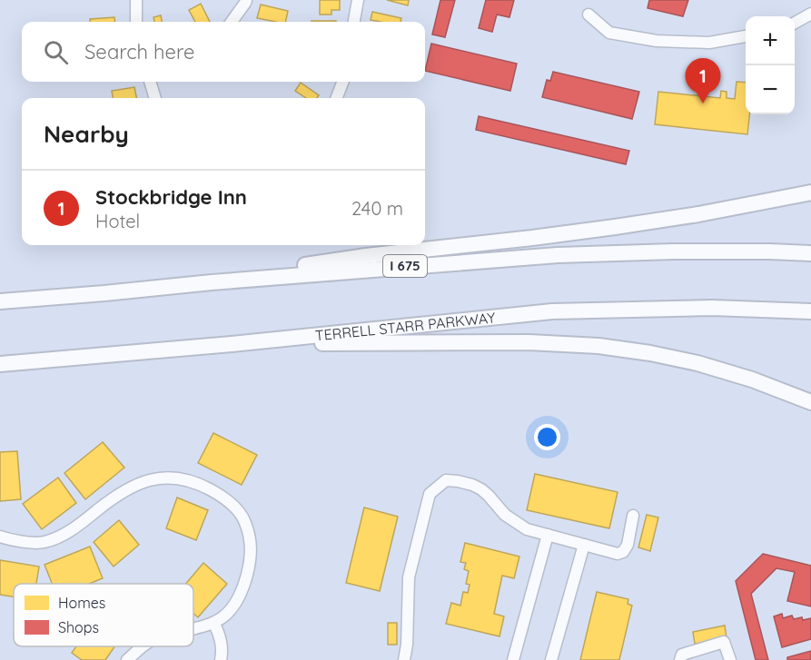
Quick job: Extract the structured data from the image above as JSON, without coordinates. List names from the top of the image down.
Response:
{
  "streets": {
    "highway": ["I 675", "TERRELL STARR PARKWAY"]
  },
  "legend": ["Homes", "Shops"],
  "page": {
    "map_buttons": ["+", "−"],
    "search": "Search here",
    "pins": "1",
    "heading": "Nearby",
    "list": [
      {
        "mark": "1",
        "name": "Stockbridge Inn",
        "note": "Hotel",
        "value": "240 m"
      }
    ]
  }
}
